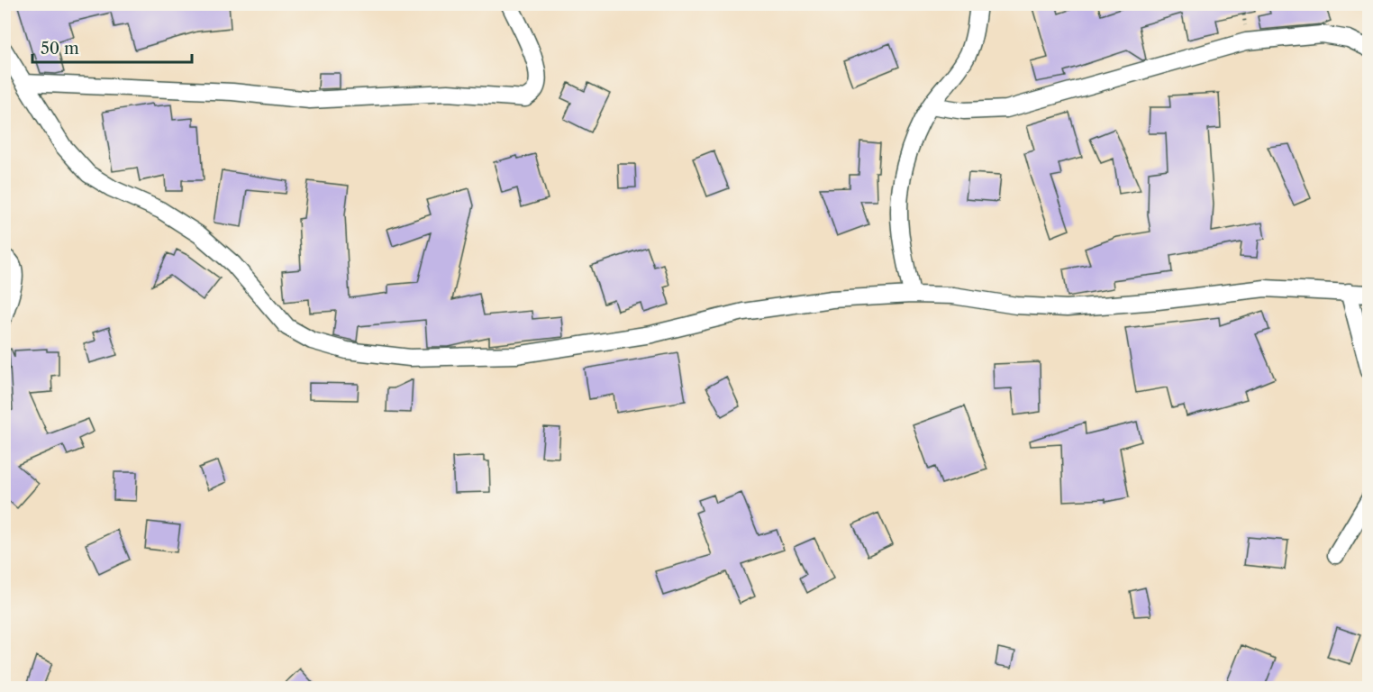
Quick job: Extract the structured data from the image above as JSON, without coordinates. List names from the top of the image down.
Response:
{
  "scale_bar": "50 m"
}
